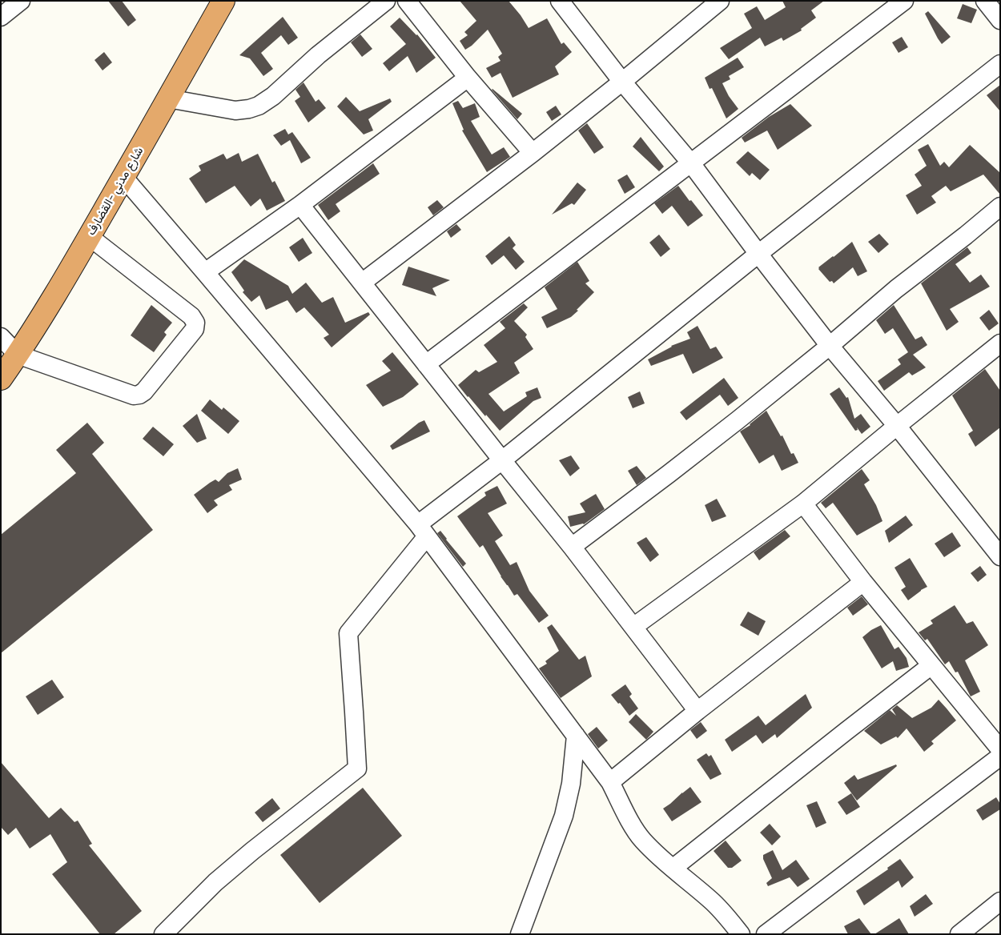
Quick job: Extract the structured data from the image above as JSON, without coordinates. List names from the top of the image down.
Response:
{
  "streets": {
    "highway": ["شارع مدني -القضارف"]
  }
}
